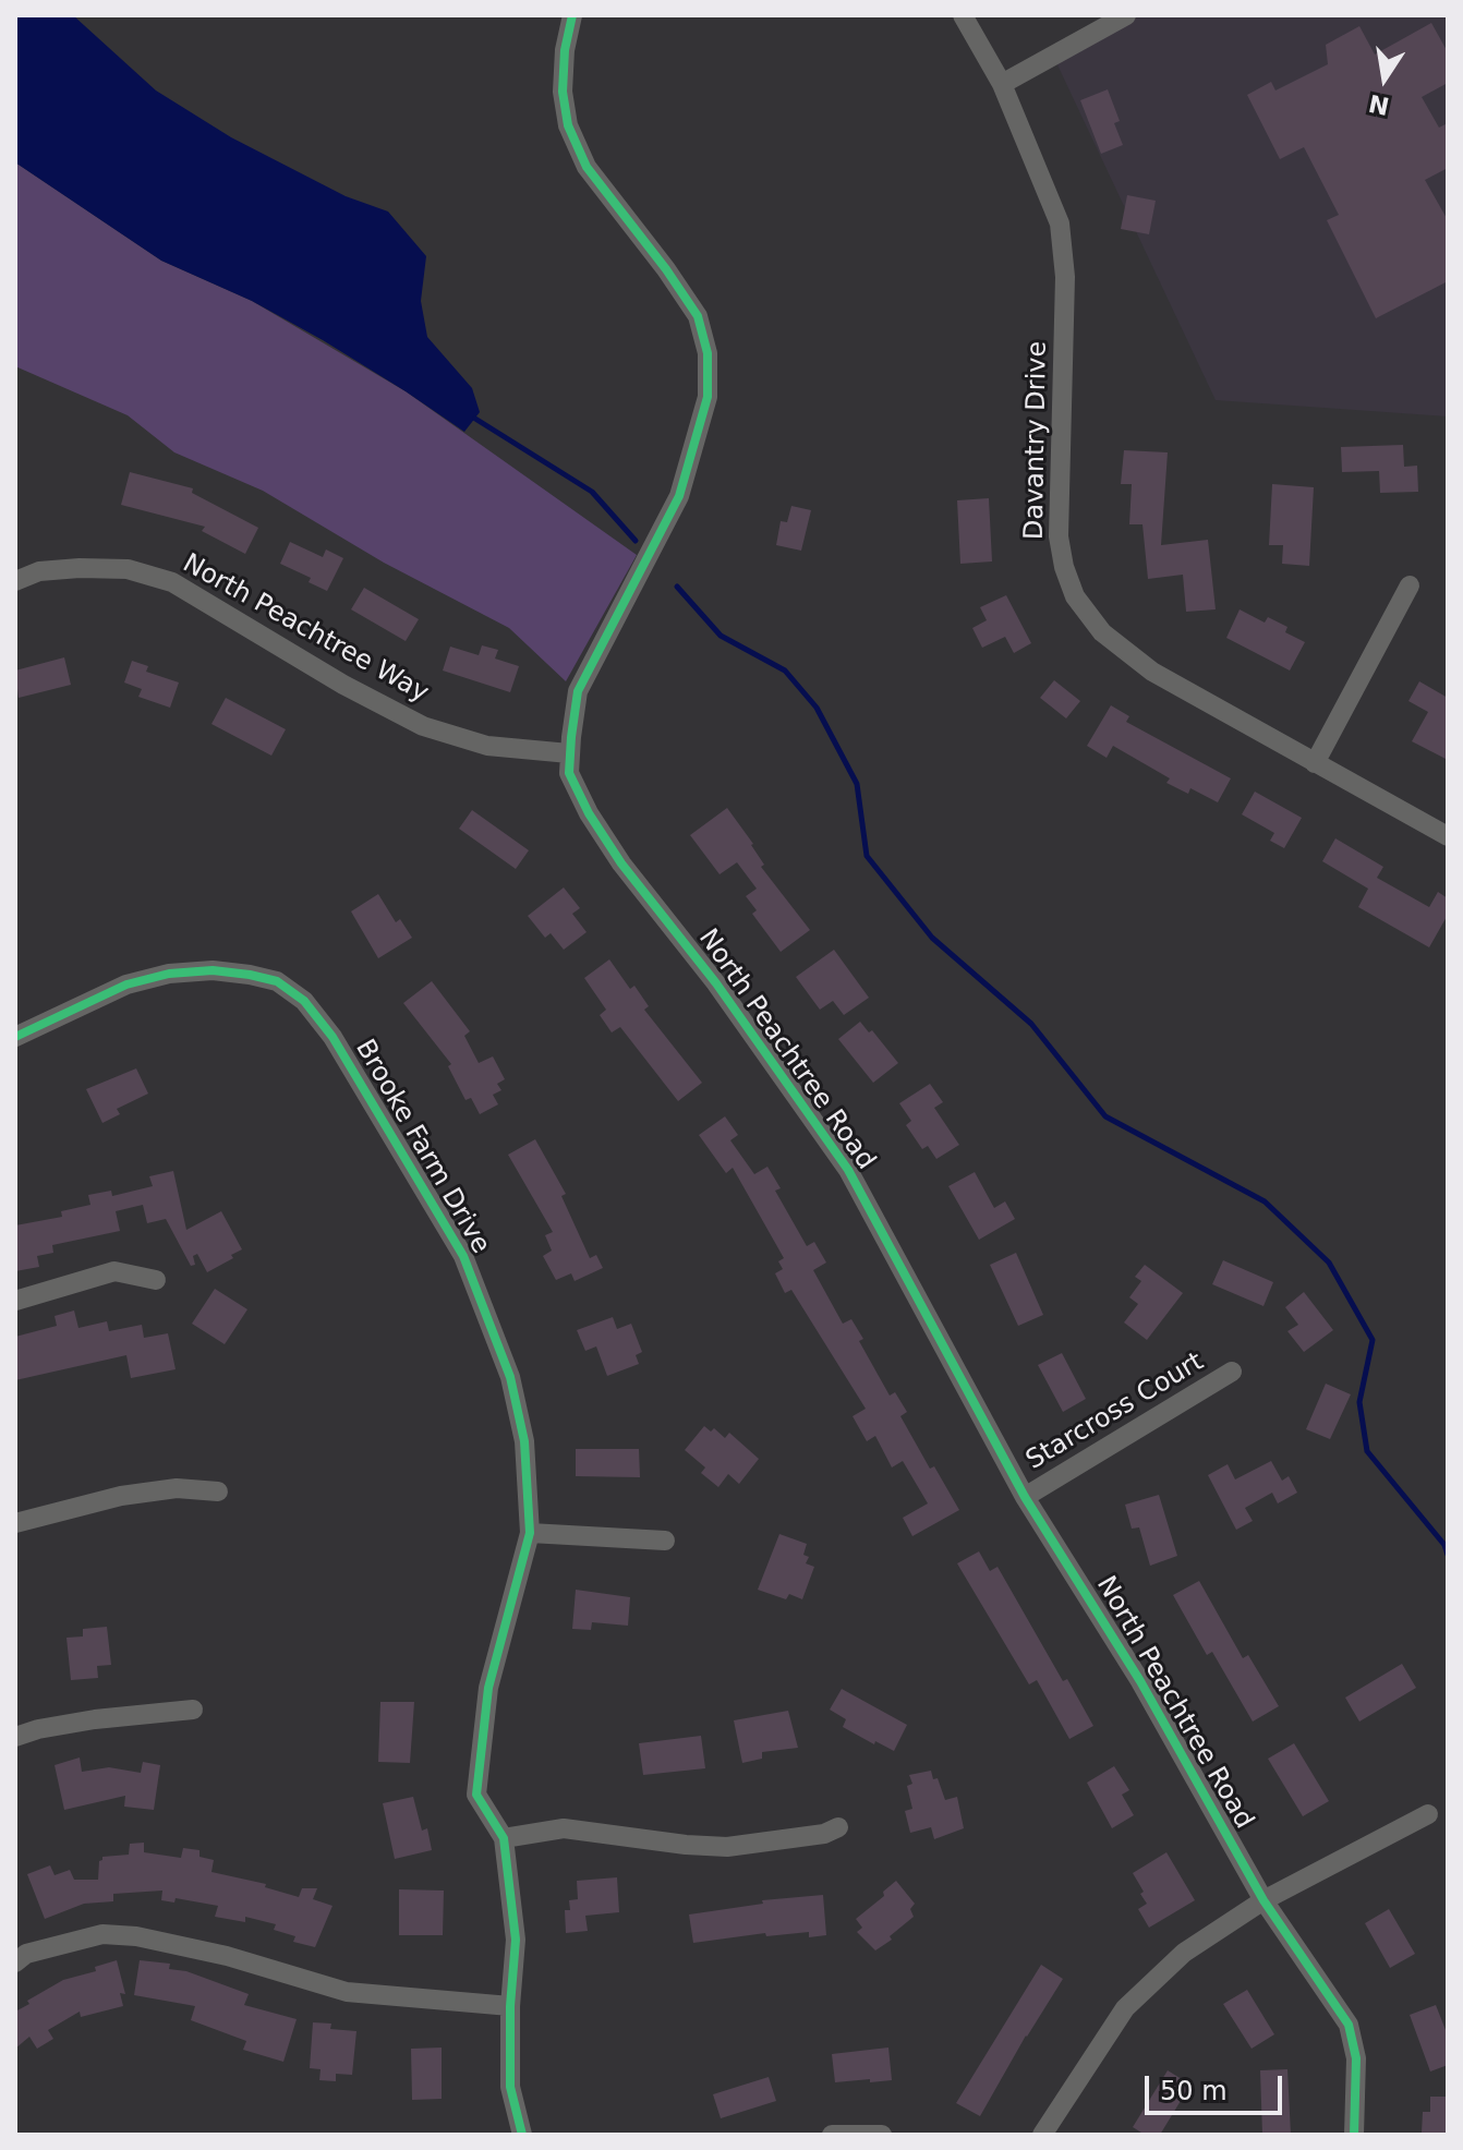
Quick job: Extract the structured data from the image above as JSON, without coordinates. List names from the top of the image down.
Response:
{
  "streets": {
    "street": [
      "Davantry Drive",
      "North Peachtree Way",
      "North Peachtree Road",
      "Brooke Farm Drive",
      "Starcross Court"
    ]
  },
  "crossings": [
    ["North Peachtree Way", "North Peachtree Road"],
    ["North Peachtree Road", "Starcross Court"]
  ],
  "scale_bar": "50 m",
  "north": "bottom"
}
